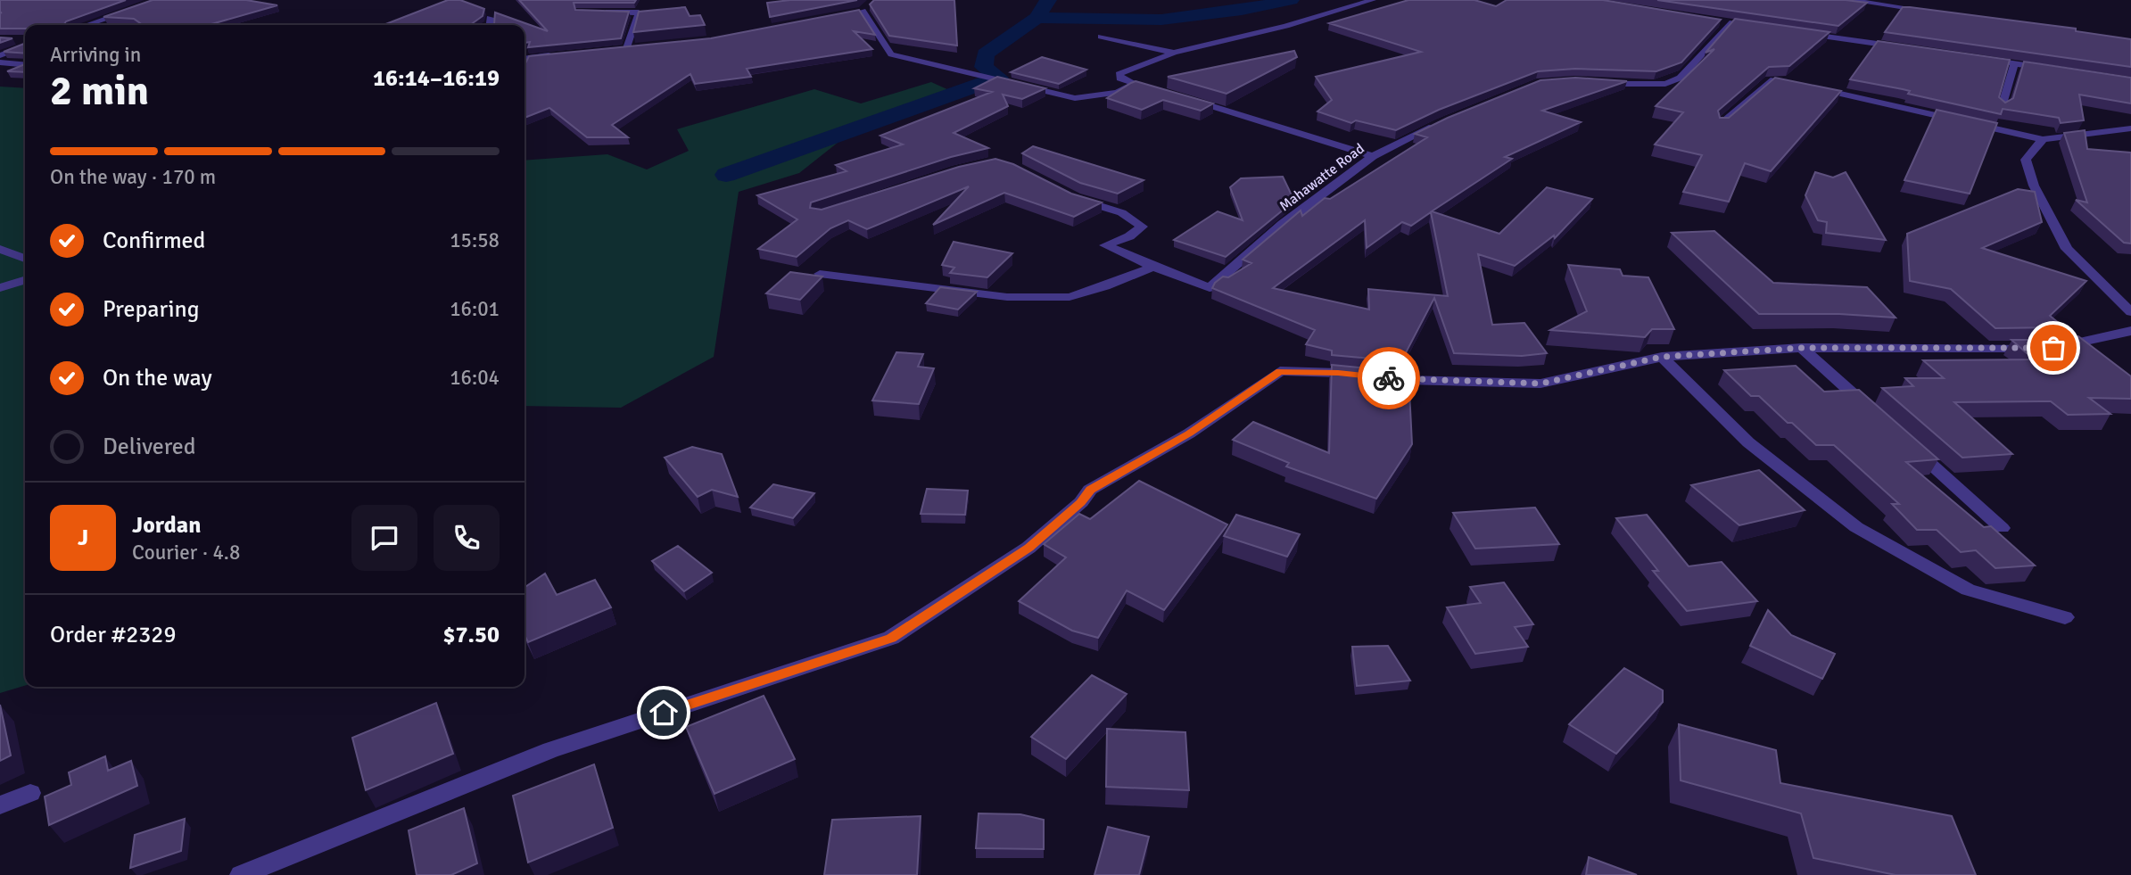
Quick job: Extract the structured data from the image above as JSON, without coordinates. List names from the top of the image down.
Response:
{
  "streets": {
    "street": ["Mahawatte Road"]
  },
  "page": {
    "heading": ["2 min", "Arriving in", "16:14–16:19"],
    "panel": [
      "Jordan",
      "Courier · 4.8",
      "Order #2329",
      "$7.50"
    ],
    "bar": "On the way · 170 m",
    "list": [
      ["Confirmed", "15:58"],
      ["Preparing", "16:01"],
      ["On the way", "16:04"],
      "Delivered"
    ],
    "round": "J"
  }
}
